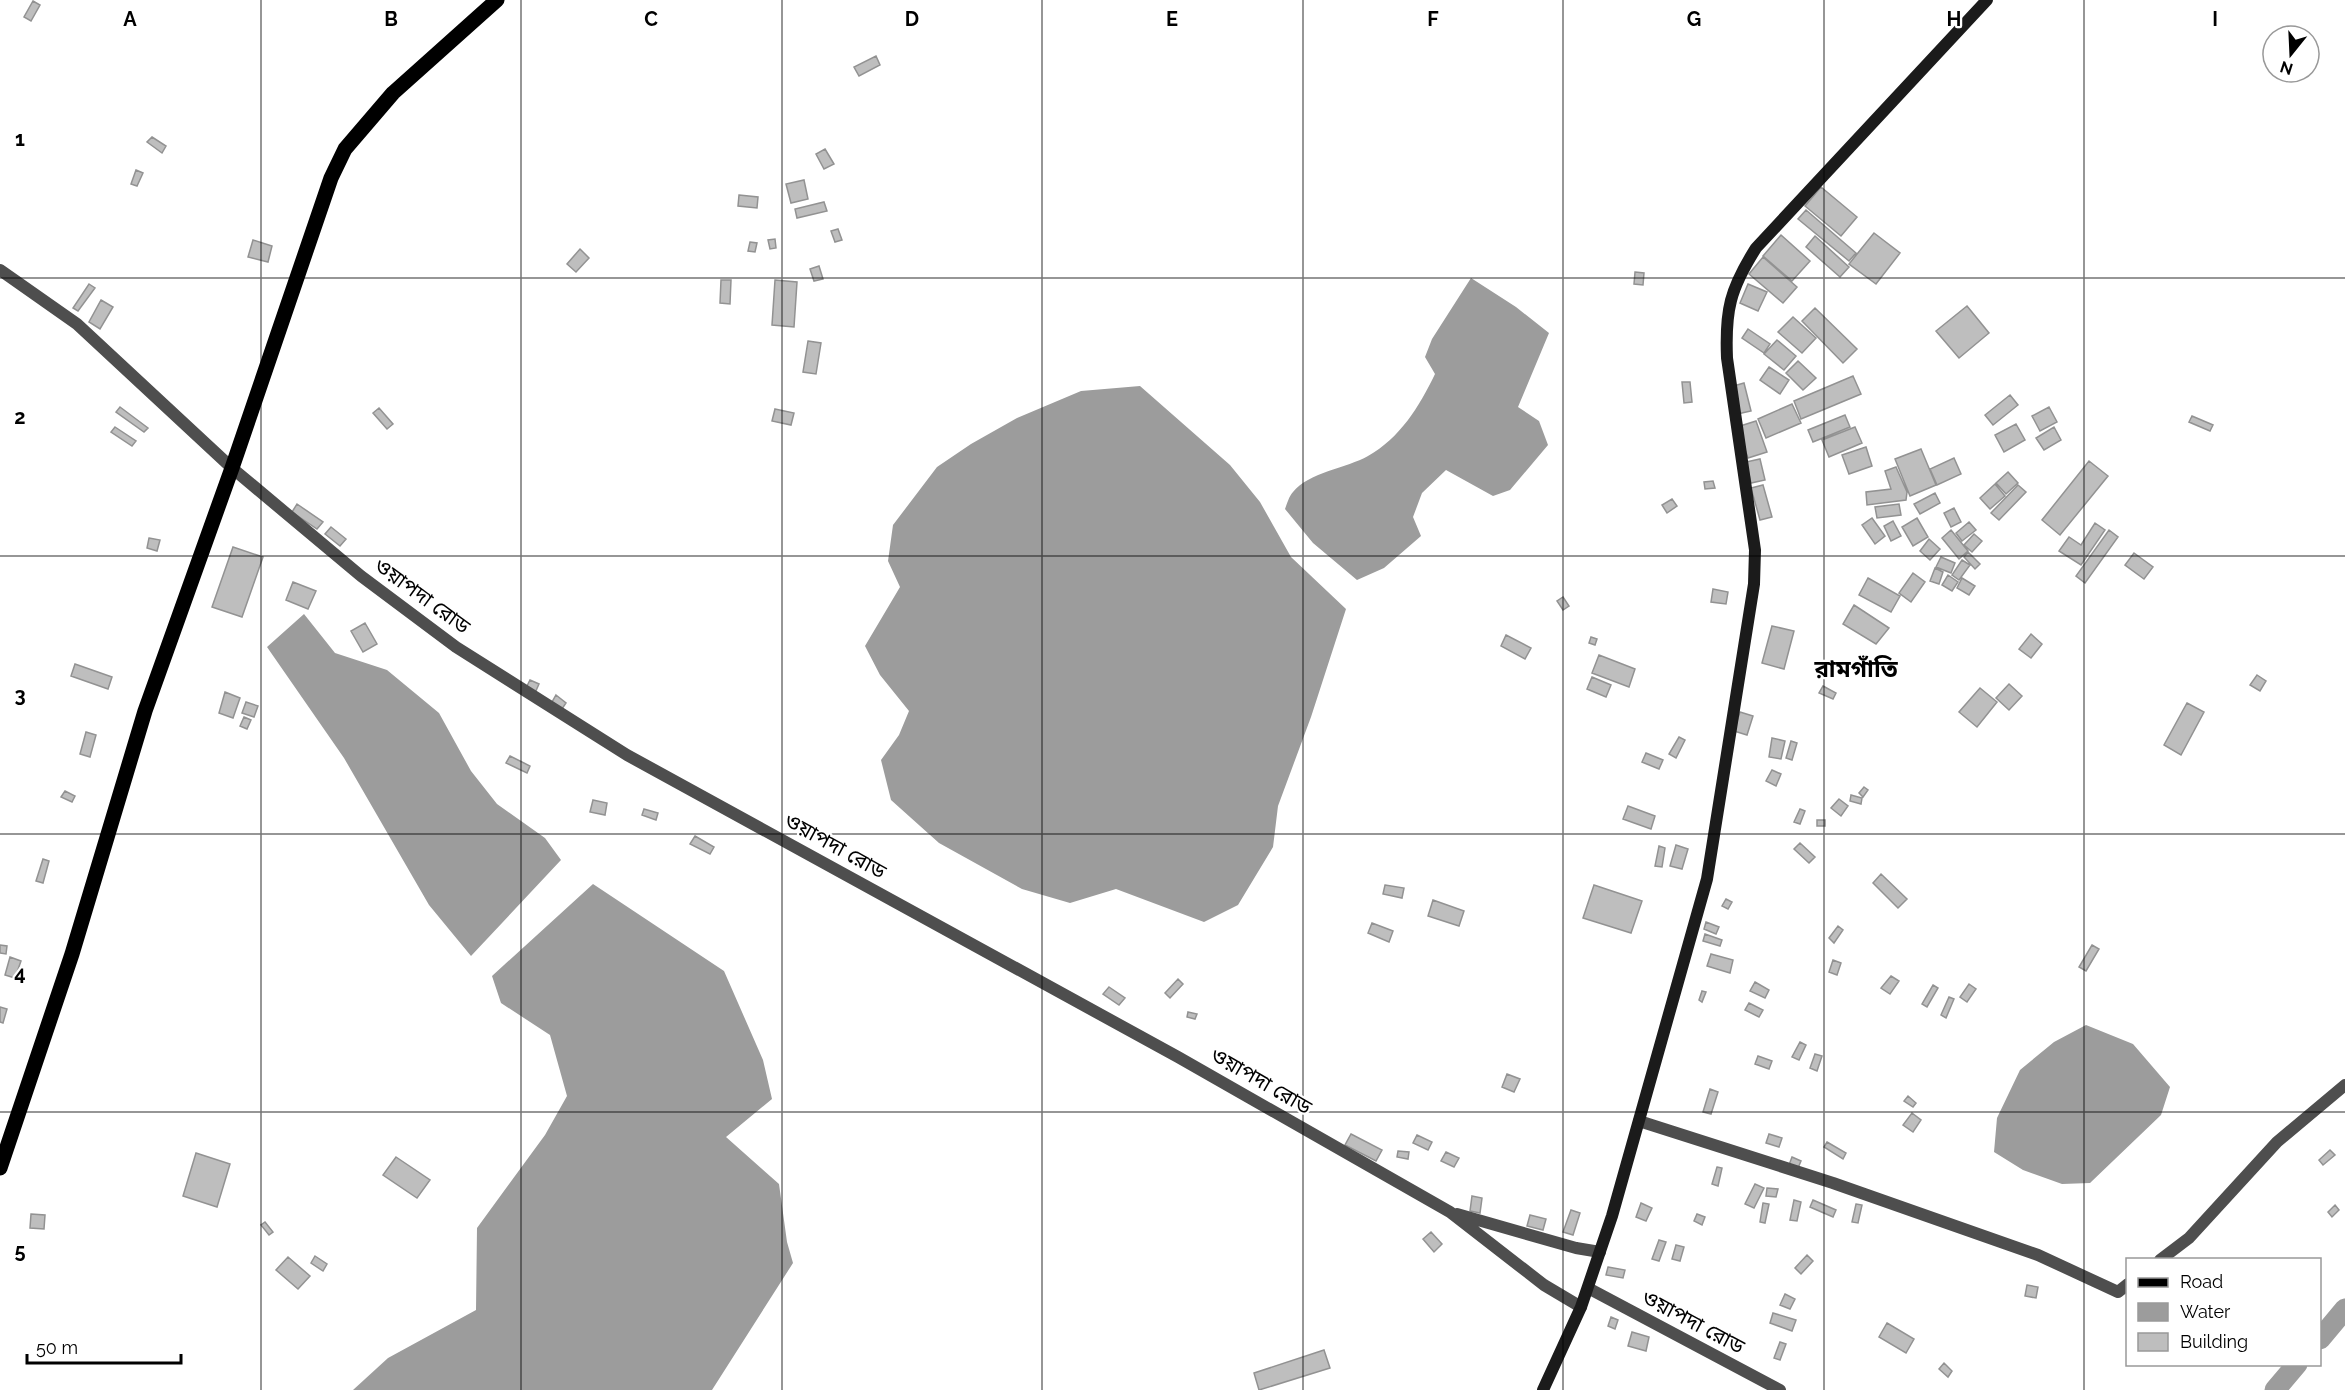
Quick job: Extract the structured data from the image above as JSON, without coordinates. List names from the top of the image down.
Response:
{
  "streets": {
    "street": ["ওয়াপদা রোড"]
  },
  "districts": ["রামগাঁতি"],
  "legend": ["Road", "Water", "Building"],
  "scale_bar": "50 m",
  "north": "bottom",
  "grid": {
    "columns": [
      "A",
      "B",
      "C",
      "D",
      "E",
      "F",
      "G",
      "H",
      "I"
    ],
    "rows": [
      "1",
      "2",
      "3",
      "4",
      "5"
    ]
  }
}
